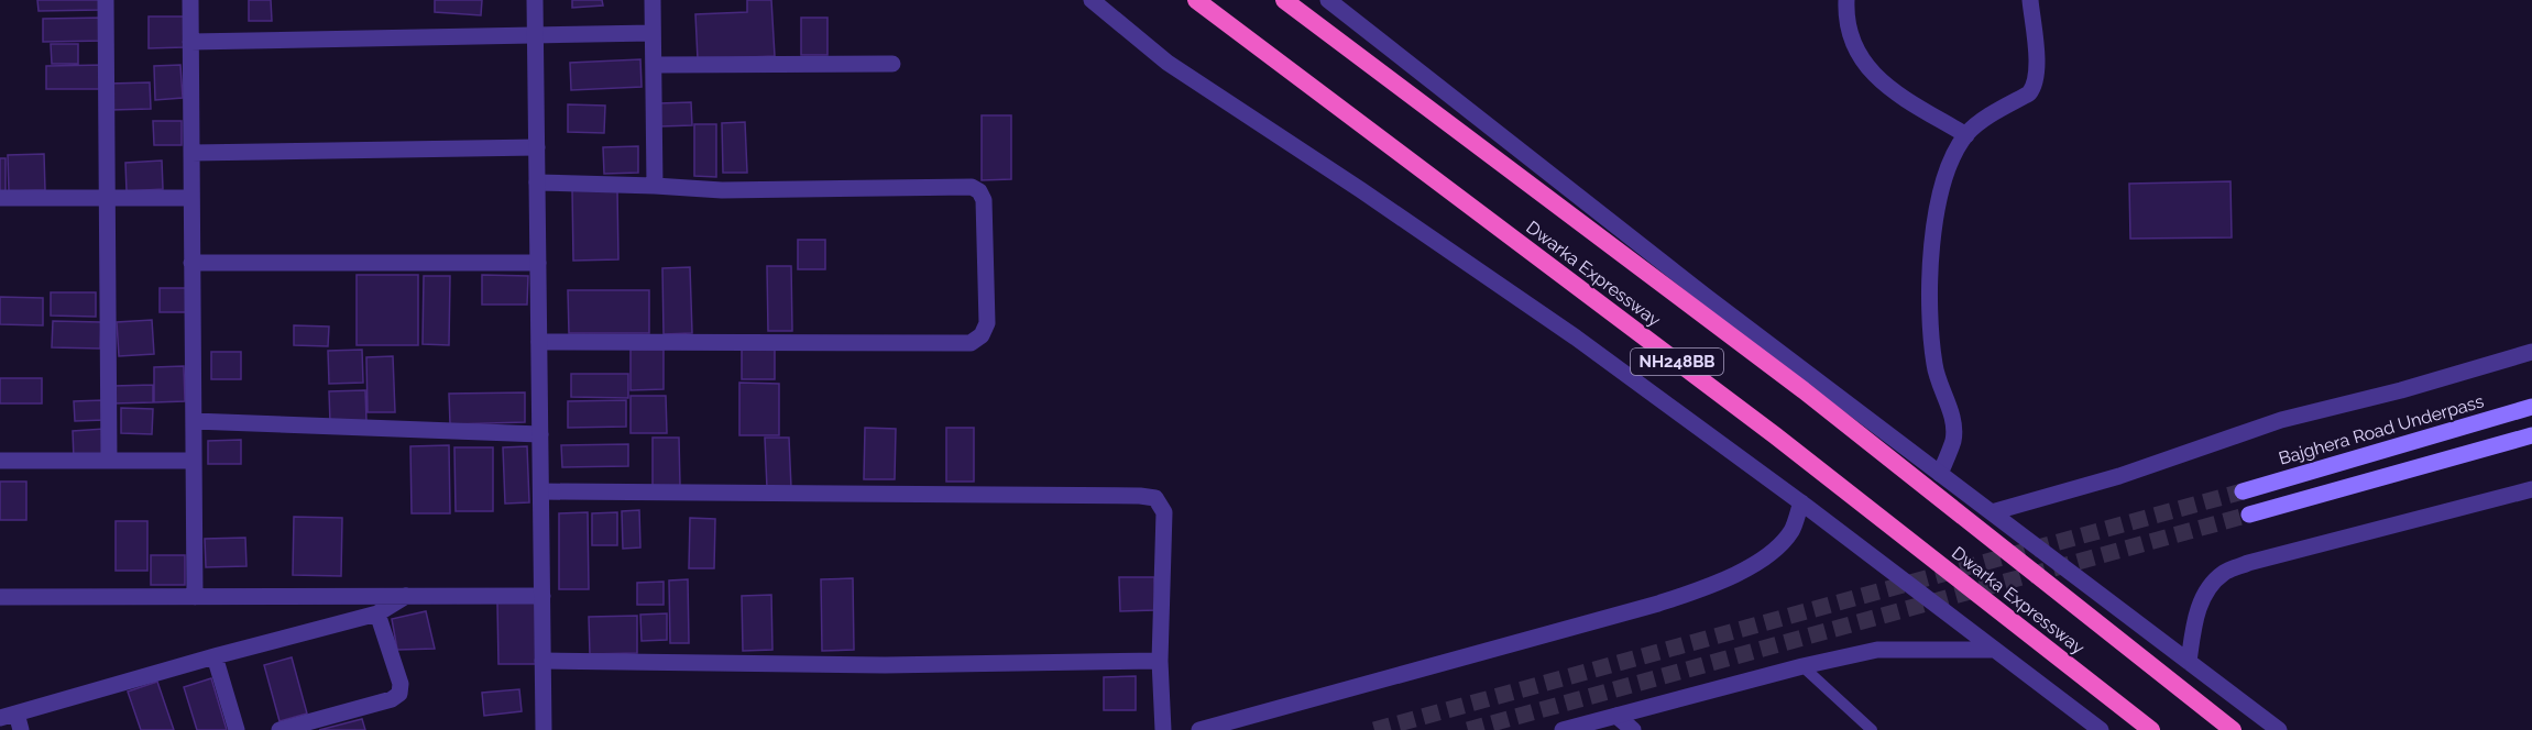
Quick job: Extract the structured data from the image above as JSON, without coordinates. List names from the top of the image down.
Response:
{
  "streets": {
    "highway": ["Dwarka Expressway", "NH248BB"],
    "main road": ["Bajghera Road Underpass"]
  }
}
